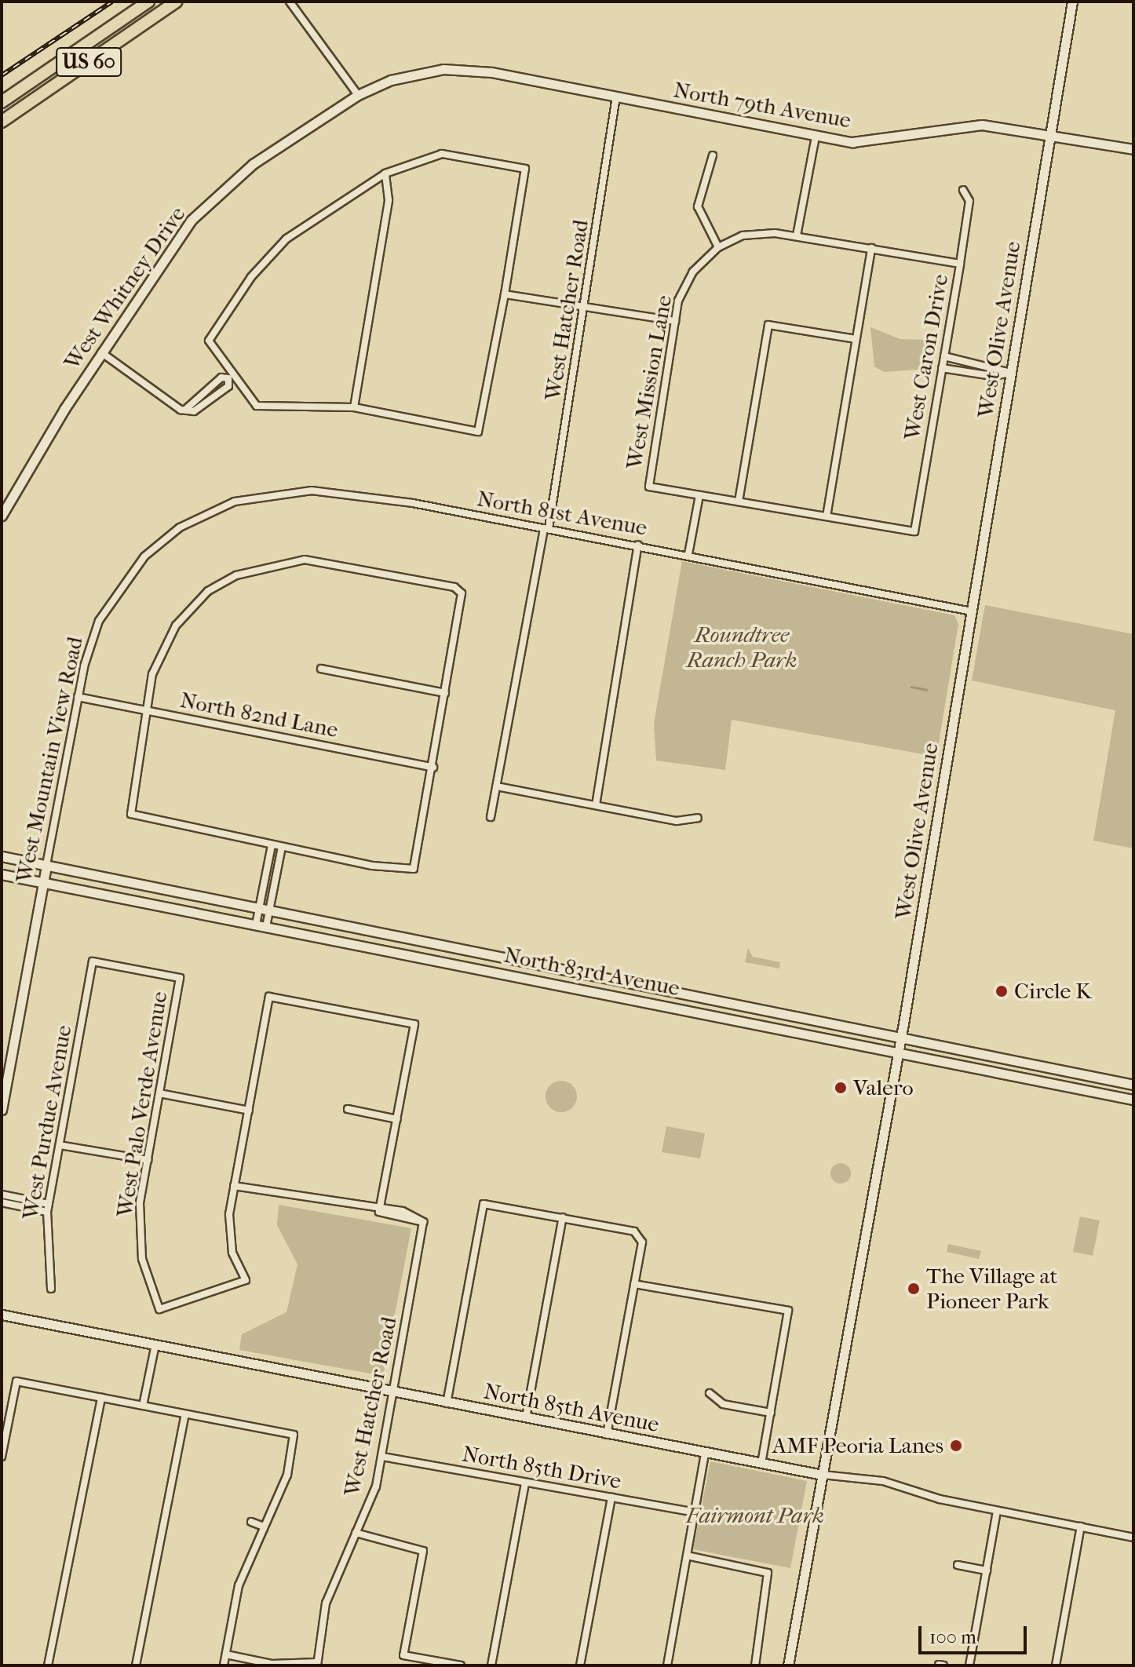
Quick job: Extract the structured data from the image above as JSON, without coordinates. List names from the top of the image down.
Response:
{
  "streets": {
    "highway": ["US 60"],
    "main road": [
      "North 79th Avenue",
      "West Whitney Drive",
      "West Olive Avenue",
      "West Mountain View Road",
      "North 83rd Avenue",
      "North 85th Avenue"
    ],
    "street": [
      "West Hatcher Road",
      "West Caron Drive",
      "West Mission Lane",
      "North 81st Avenue",
      "North 82nd Lane",
      "West Palo Verde Avenue",
      "West Purdue Avenue",
      "North 85th Drive"
    ]
  },
  "crossings": [
    ["North 79th Avenue", "West Whitney Drive"],
    ["North 79th Avenue", "West Hatcher Road"],
    ["North 79th Avenue", "West Olive Avenue"],
    ["West Hatcher Road", "North 81st Avenue"],
    ["West Hatcher Road", "North 85th Avenue"],
    ["West Hatcher Road", "North 85th Drive"],
    ["West Olive Avenue", "North 81st Avenue"],
    ["West Olive Avenue", "North 83rd Avenue"],
    ["West Olive Avenue", "North 85th Avenue"],
    ["North 81st Avenue", "West Mountain View Road"],
    ["North 82nd Lane", "West Mountain View Road"],
    ["West Mountain View Road", "North 83rd Avenue"],
    ["West Palo Verde Avenue", "West Purdue Avenue"]
  ],
  "parks": ["Roundtree Ranch Park", "Fairmont Park"],
  "places": [
    "Circle K",
    "Valero",
    "The Village at Pioneer Park",
    "AMF Peoria Lanes"
  ],
  "scale_bar": "100 m"
}
